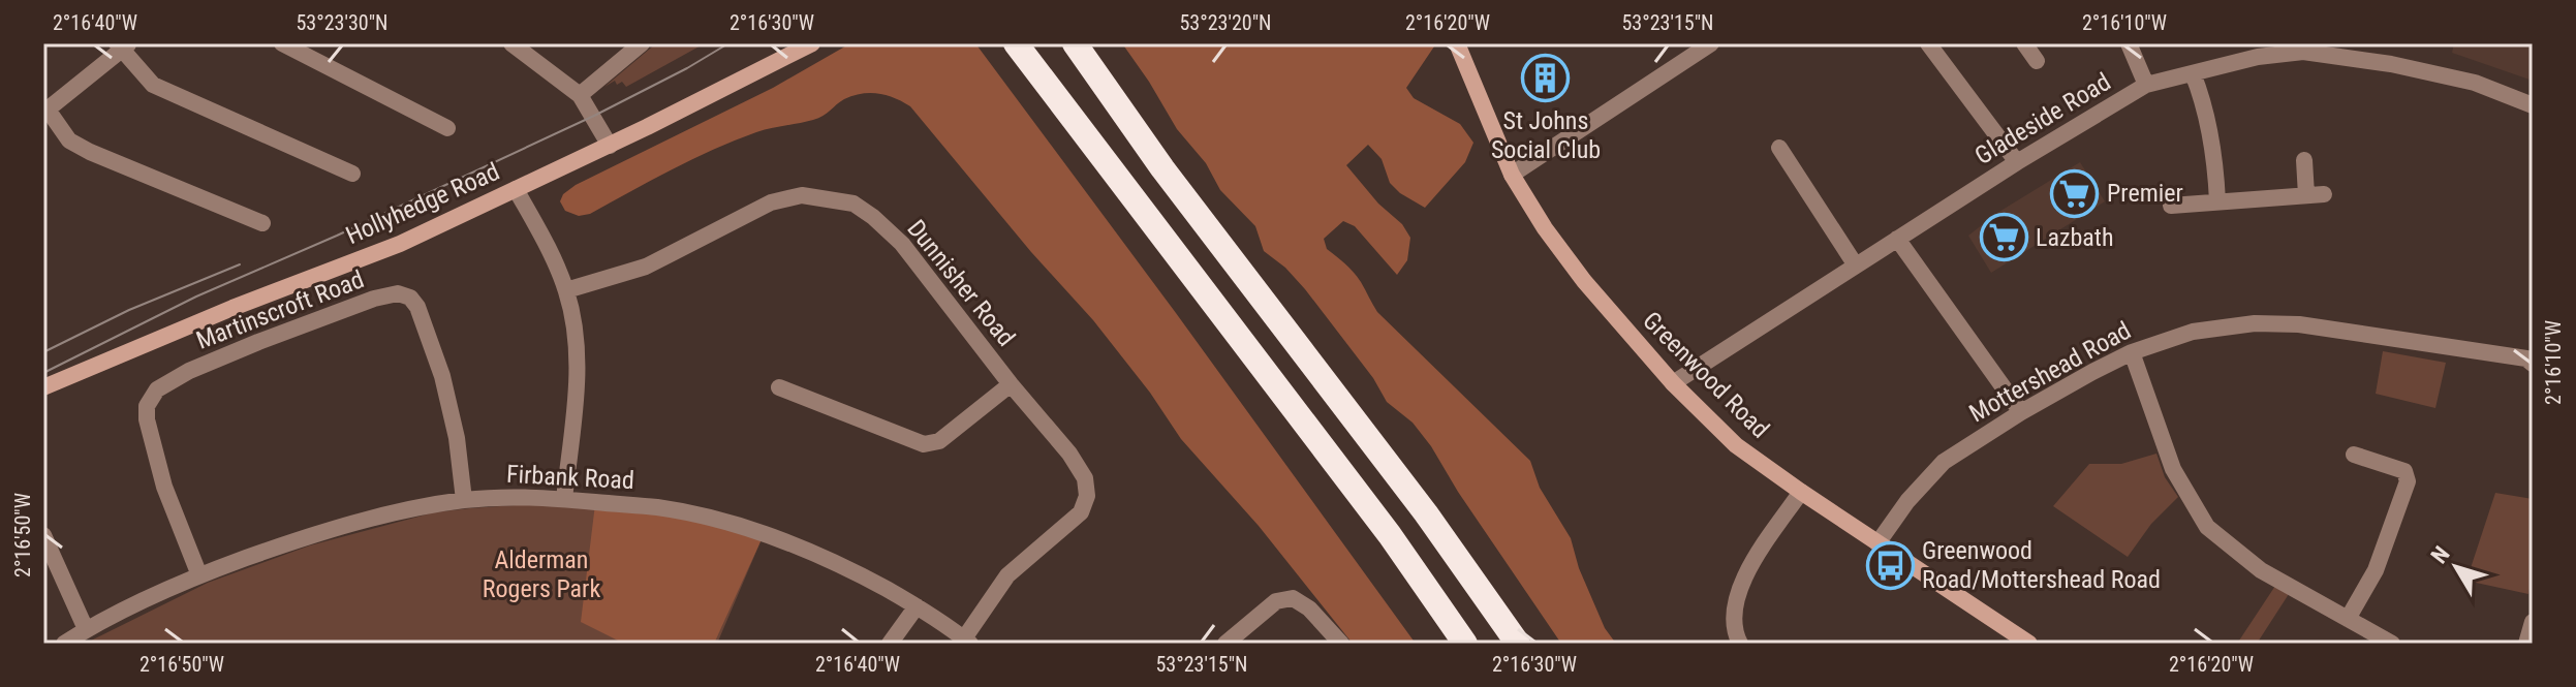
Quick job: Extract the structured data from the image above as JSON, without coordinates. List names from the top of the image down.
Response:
{
  "streets": {
    "street": [
      "Gladeside Road",
      "Hollyhedge Road",
      "Dunnisher Road",
      "Martinscroft Road",
      "Mottershead Road",
      "Greenwood Road",
      "Firbank Road"
    ]
  },
  "crossings": [
    ["Gladeside Road", "Greenwood Road"],
    ["Dunnisher Road", "Firbank Road"],
    ["Martinscroft Road", "Firbank Road"],
    ["Mottershead Road", "Greenwood Road"]
  ],
  "parks": ["Alderman Rogers Park"],
  "places": {
    "building": ["St Johns Social Club"],
    "supermarket": ["Premier", "Lazbath"],
    "bus stop": ["Greenwood Road/Mottershead Road"]
  },
  "north": "top left",
  "coordinates": [
    "2°16'40\"W",
    "53°23'30\"N",
    "2°16'30\"W",
    "53°23'20\"N",
    "2°16'20\"W",
    "53°23'15\"N",
    "2°16'10\"W",
    "2°16'50\"W"
  ]
}
